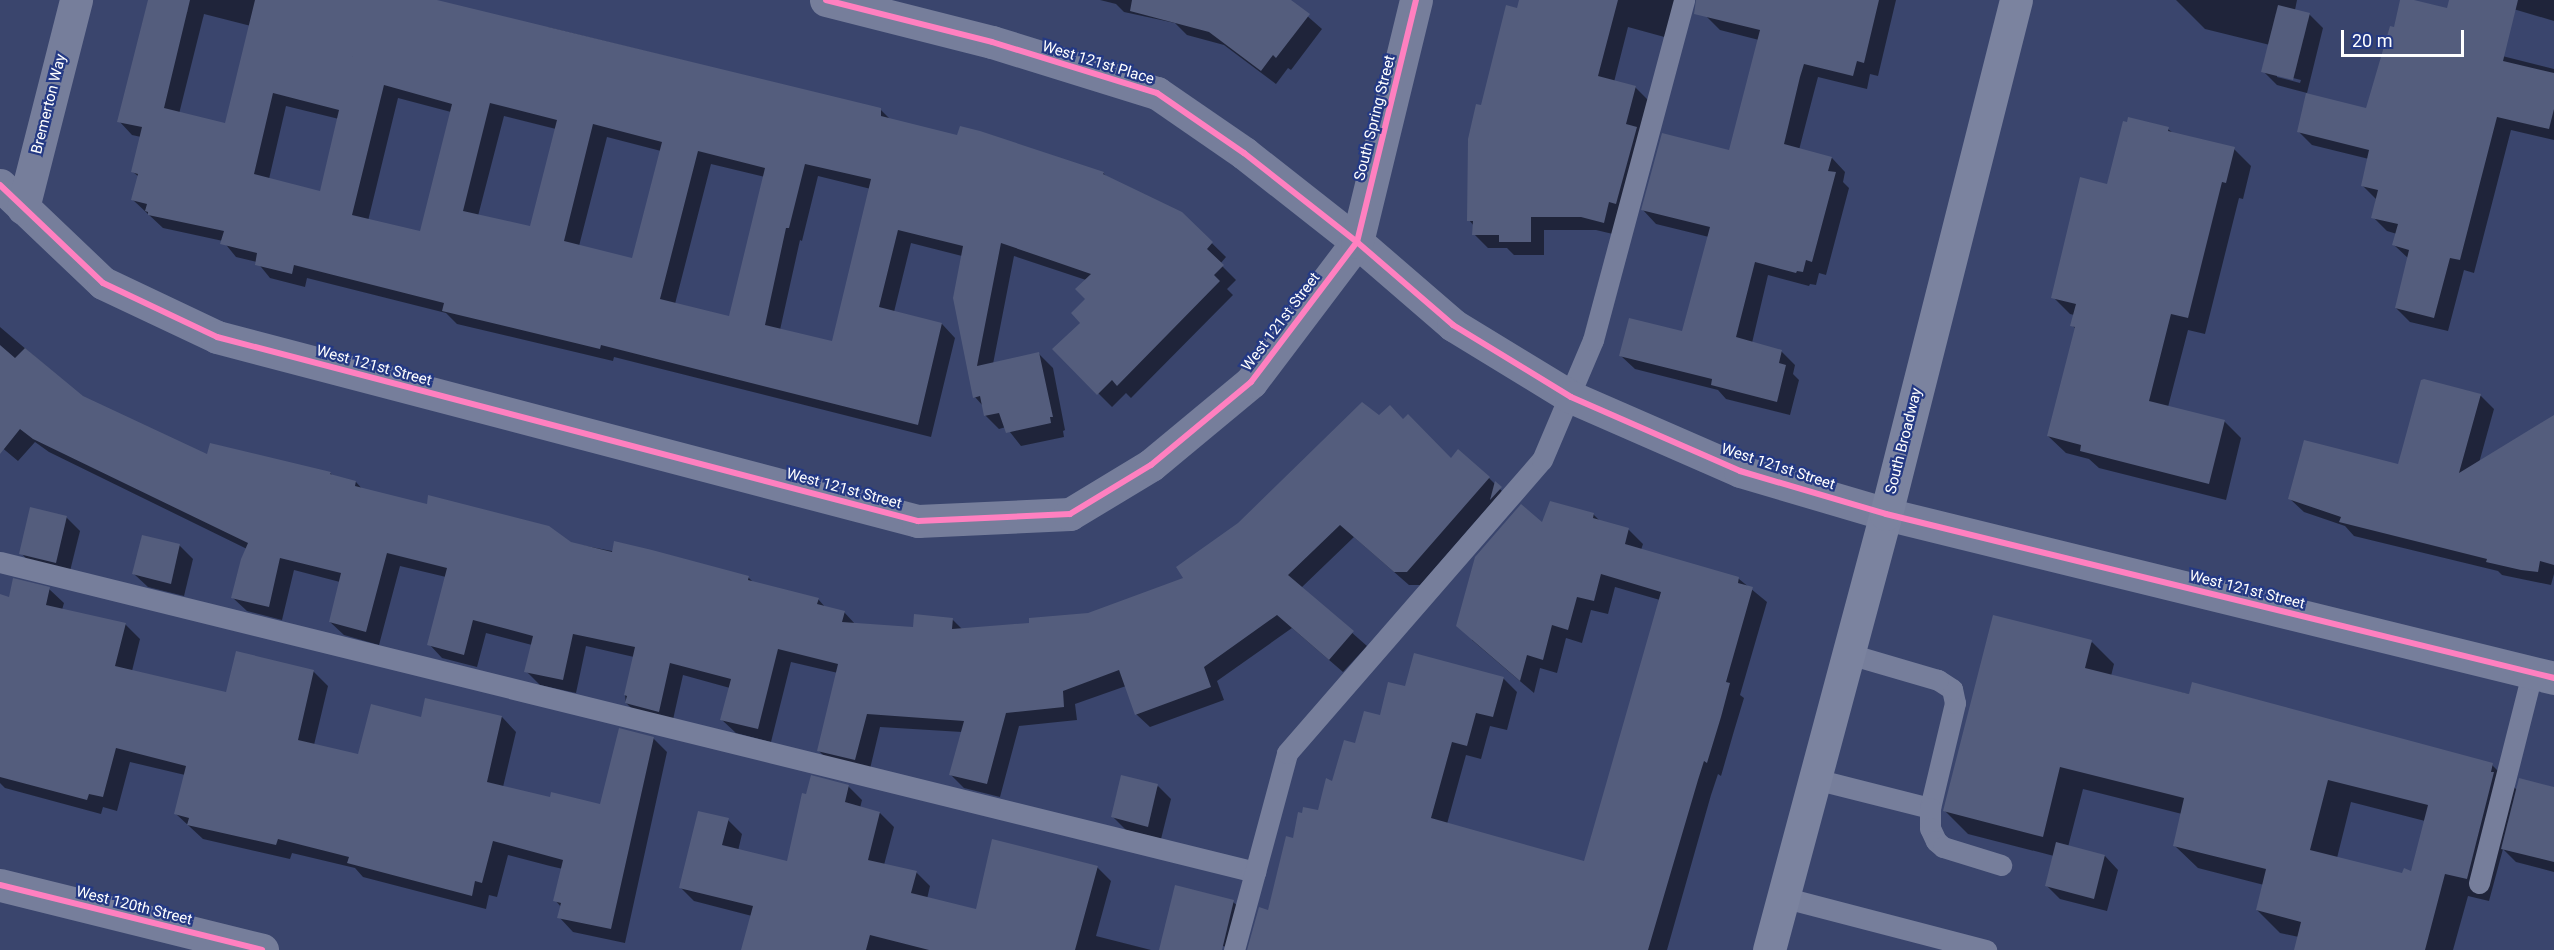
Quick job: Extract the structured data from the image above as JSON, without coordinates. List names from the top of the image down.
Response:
{
  "streets": {
    "main road": ["South Broadway"],
    "street": [
      "West 121st Place",
      "Bremerton Way",
      "South Spring Street",
      "West 121st Street",
      "West 120th Street"
    ]
  },
  "crossings": [
    ["West 121st Place", "South Spring Street"],
    ["West 121st Place", "West 121st Street"],
    ["Bremerton Way", "West 121st Street"],
    ["South Spring Street", "West 121st Street"],
    ["West 121st Street", "South Broadway"]
  ],
  "scale_bar": "20 m"
}
